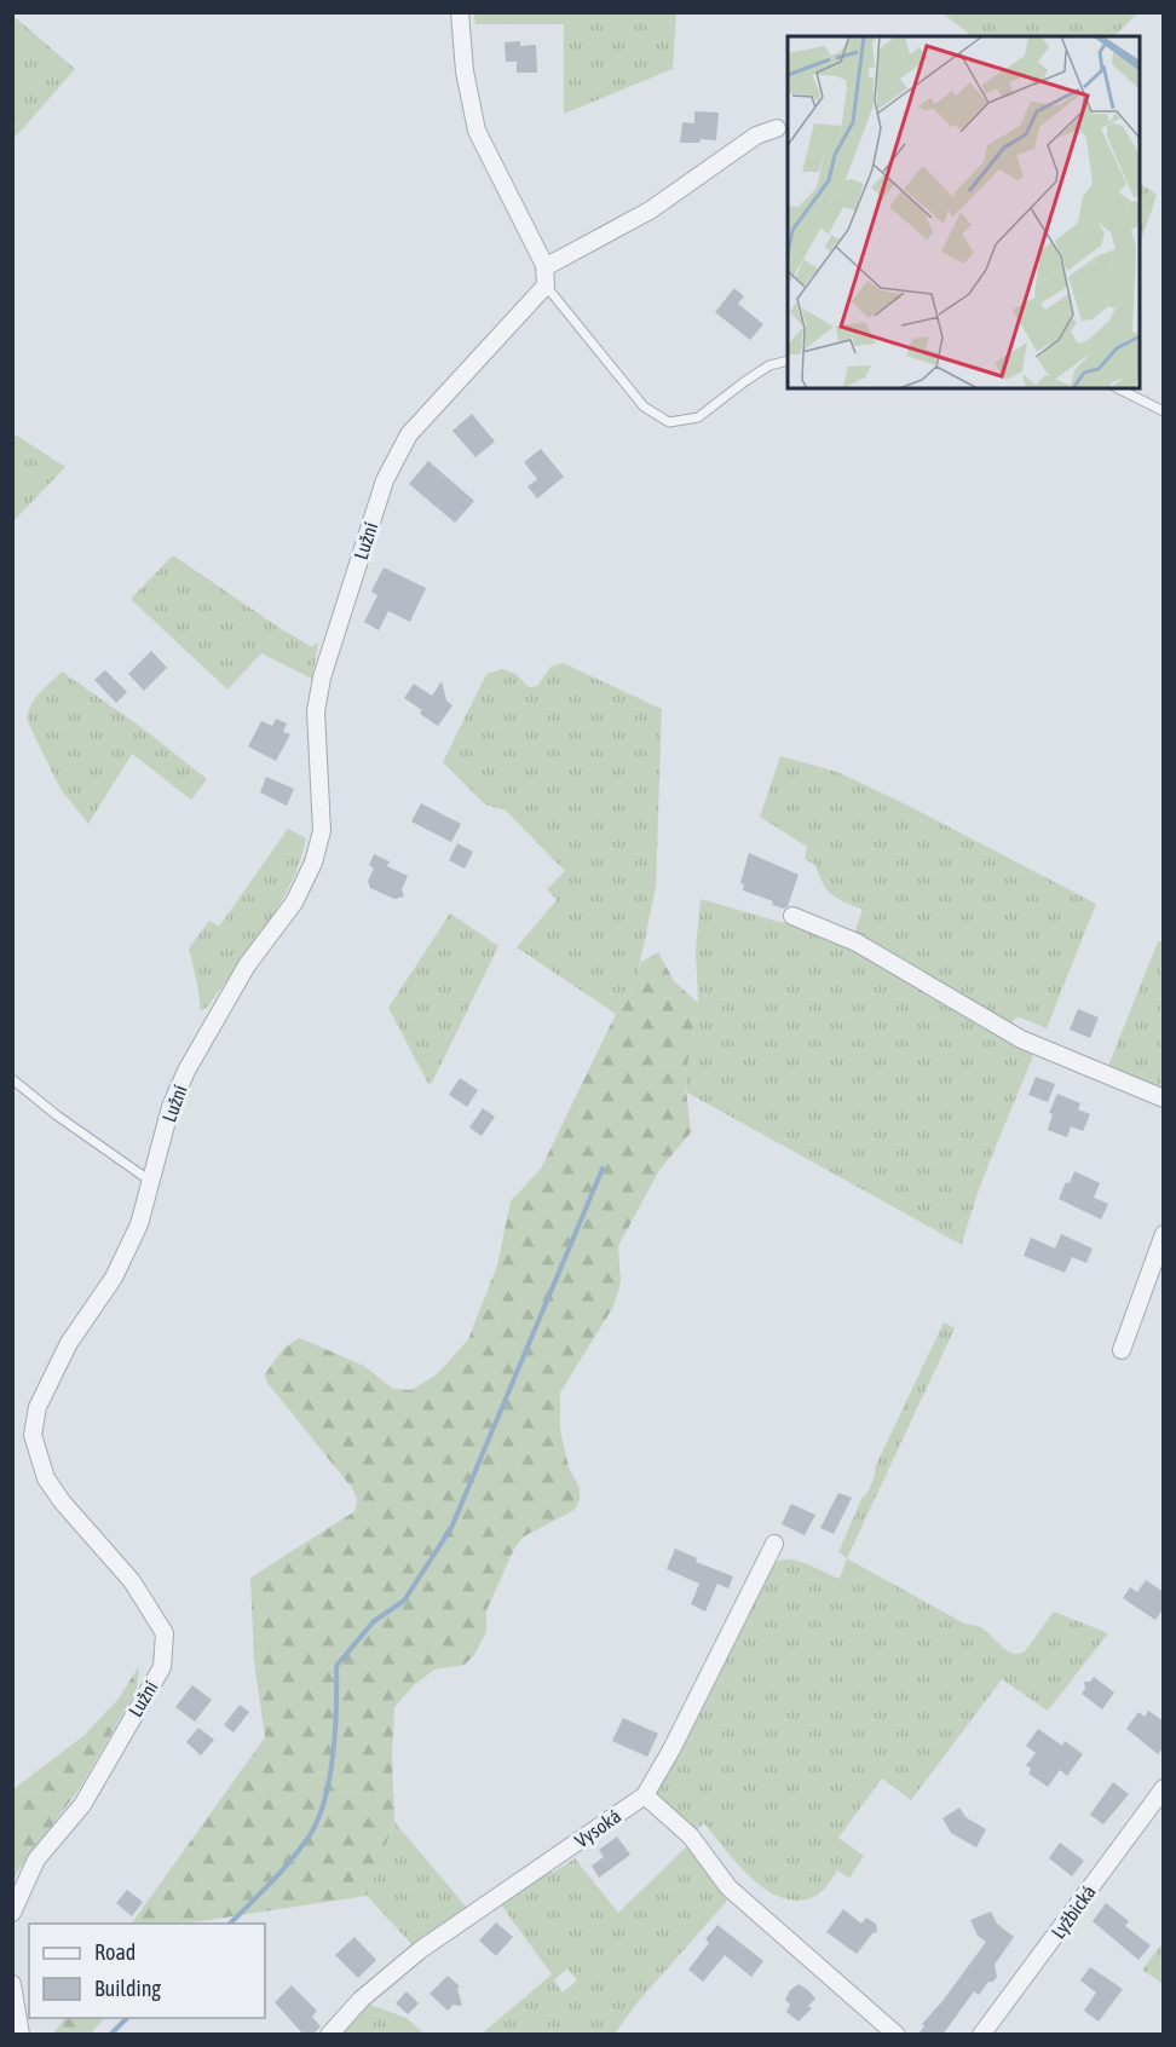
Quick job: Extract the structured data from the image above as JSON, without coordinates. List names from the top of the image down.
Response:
{
  "streets": {
    "street": ["Lužní", "Vysoká", "Lyžbická"]
  },
  "legend": ["Road", "Building"]
}
